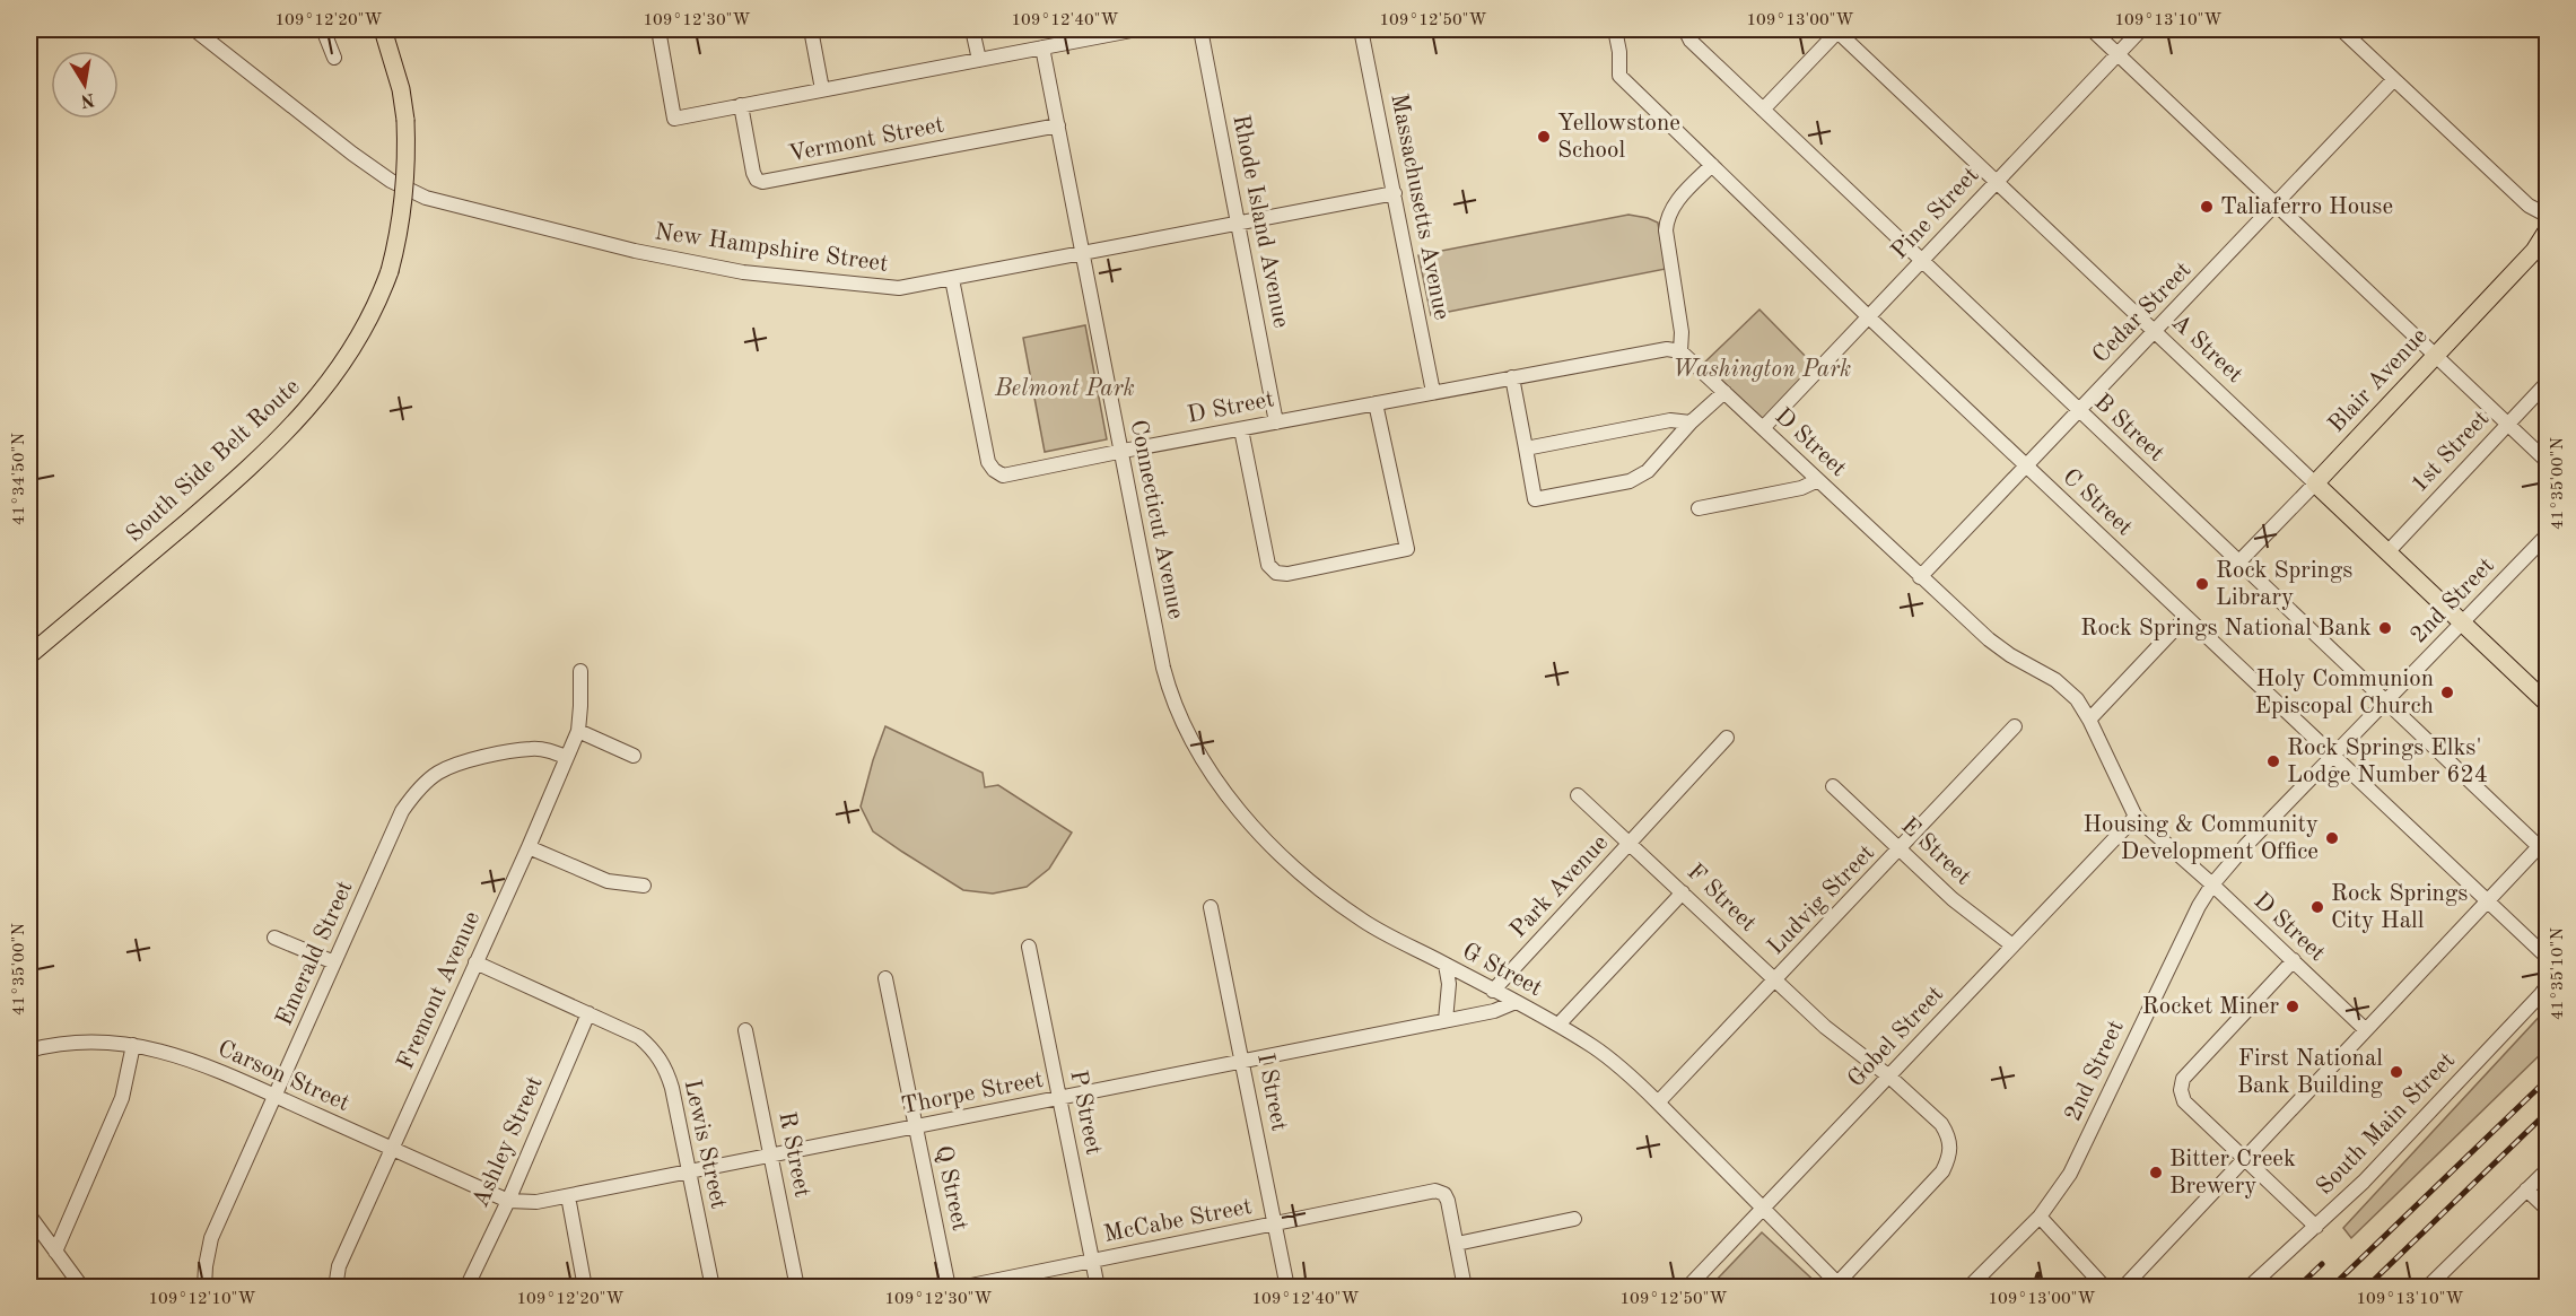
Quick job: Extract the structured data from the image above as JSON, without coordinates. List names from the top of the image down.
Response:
{
  "streets": {
    "main road": ["A Street", "Blair Avenue", "South Side Belt Route"],
    "street": [
      "Vermont Street",
      "Massachusetts Avenue",
      "Pine Street",
      "Rhode Island Avenue",
      "New Hampshire Street",
      "Cedar Street",
      "D Street",
      "B Street",
      "1st Street",
      "C Street",
      "Connecticut Avenue",
      "2nd Street",
      "E Street",
      "Park Avenue",
      "F Street",
      "Ludvig Street",
      "Emerald Street",
      "G Street",
      "Fremont Avenue",
      "Gobel Street",
      "Carson Street",
      "I Street",
      "Thorpe Street",
      "P Street",
      "South Main Street",
      "Ashley Street",
      "Lewis Street",
      "R Street",
      "Q Street",
      "McCabe Street"
    ]
  },
  "crossings": [
    ["Vermont Street", "Connecticut Avenue"],
    ["Massachusetts Avenue", "New Hampshire Street"],
    ["Massachusetts Avenue", "D Street"],
    ["Pine Street", "A Street"],
    ["Pine Street", "D Street"],
    ["Pine Street", "B Street"],
    ["Pine Street", "C Street"],
    ["Rhode Island Avenue", "New Hampshire Street"],
    ["Rhode Island Avenue", "D Street"],
    ["New Hampshire Street", "D Street"],
    ["New Hampshire Street", "Connecticut Avenue"],
    ["Cedar Street", "A Street"],
    ["Cedar Street", "D Street"],
    ["Cedar Street", "B Street"],
    ["Cedar Street", "C Street"],
    ["A Street", "Blair Avenue"],
    ["A Street", "1st Street"],
    ["A Street", "2nd Street"],
    ["Blair Avenue", "B Street"],
    ["D Street", "Connecticut Avenue"],
    ["D Street", "2nd Street"],
    ["D Street", "Gobel Street"],
    ["B Street", "2nd Street"],
    ["C Street", "2nd Street"],
    ["Connecticut Avenue", "G Street"],
    ["E Street", "Ludvig Street"],
    ["E Street", "Gobel Street"],
    ["Park Avenue", "F Street"],
    ["Park Avenue", "G Street"],
    ["F Street", "Ludvig Street"],
    ["F Street", "G Street"],
    ["F Street", "Gobel Street"],
    ["Ludvig Street", "G Street"],
    ["Emerald Street", "Fremont Avenue"],
    ["Emerald Street", "Carson Street"],
    ["G Street", "Gobel Street"],
    ["G Street", "Thorpe Street"],
    ["Fremont Avenue", "Carson Street"],
    ["Fremont Avenue", "Lewis Street"],
    ["Carson Street", "Thorpe Street"],
    ["Carson Street", "Ashley Street"],
    ["I Street", "Thorpe Street"],
    ["I Street", "McCabe Street"],
    ["Thorpe Street", "P Street"],
    ["Thorpe Street", "Ashley Street"],
    ["Thorpe Street", "Lewis Street"],
    ["Thorpe Street", "R Street"],
    ["Thorpe Street", "Q Street"],
    ["P Street", "McCabe Street"],
    ["Ashley Street", "Lewis Street"]
  ],
  "parks": ["Washington Park", "Belmont Park"],
  "places": [
    "Yellowstone School",
    "Taliaferro House",
    "Rock Springs Library",
    "Rock Springs National Bank",
    "Holy Communion Episcopal Church",
    "Rock Springs Elks' Lodge Number 624",
    "Housing & Community Development Office",
    "Rock Springs City Hall",
    "Rocket Miner",
    "First National Bank Building",
    "Bitter Creek Brewery"
  ],
  "north": "bottom",
  "coordinates": [
    "109°12'20\"W",
    "109°12'30\"W",
    "109°12'40\"W",
    "109°12'50\"W",
    "109°13'00\"W",
    "109°13'10\"W",
    "41°34'50\"N",
    "41°35'00\"N",
    "41°35'10\"N",
    "109°12'10\"W"
  ]
}
